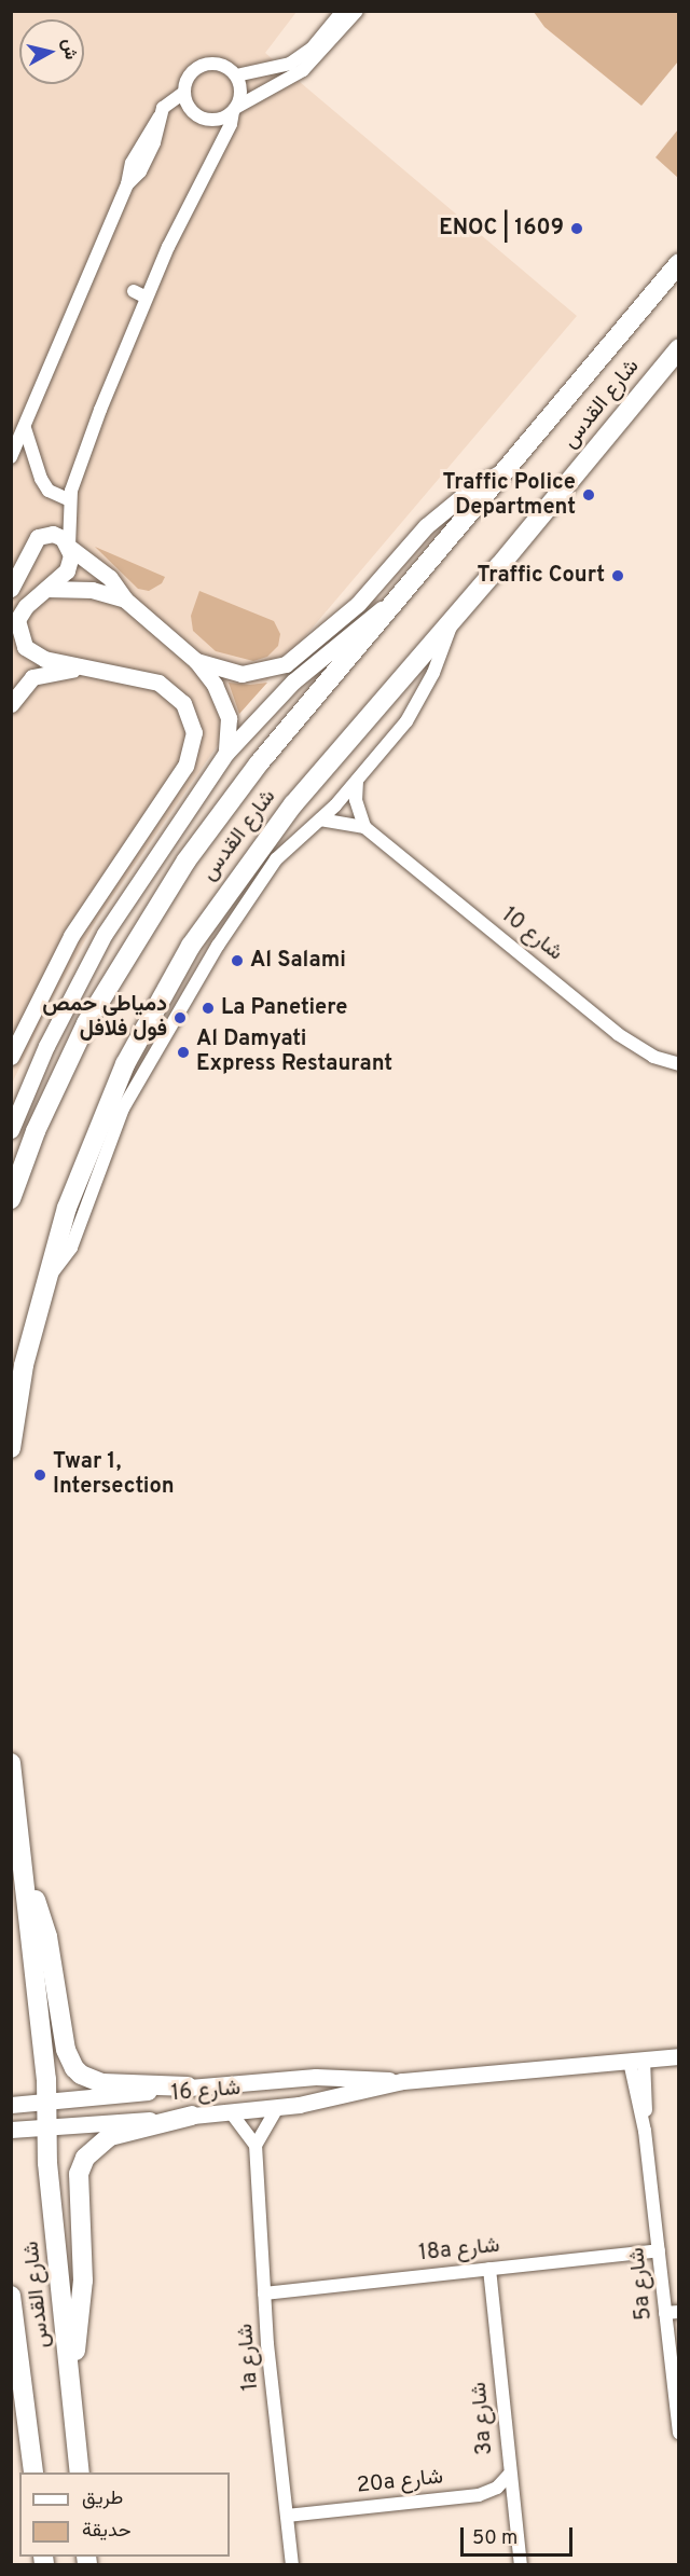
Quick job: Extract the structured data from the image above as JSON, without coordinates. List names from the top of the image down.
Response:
{
  "streets": {
    "main road": ["شارع القدس"],
    "street": [
      "شارع 10",
      "شارع 16",
      "18a شارع",
      "5a شارع",
      "1a شارع",
      "3a شارع",
      "20a شارع"
    ]
  },
  "crossings": [
    ["شارع القدس", "شارع 16"],
    ["شارع 16", "5a شارع"],
    ["18a شارع", "5a شارع"],
    ["18a شارع", "1a شارع"],
    ["18a شارع", "3a شارع"],
    ["1a شارع", "20a شارع"],
    ["3a شارع", "20a شارع"]
  ],
  "places": [
    "ENOC | 1609",
    "Traffic Police Department",
    "Traffic Court",
    "Al Salami",
    "La Panetiere",
    "دمياطي حمص فول فلافل",
    "Al Damyati Express Restaurant",
    "Twar 1, Intersection"
  ],
  "legend": ["طريق", "حديقة"],
  "scale_bar": "50 m",
  "north": "right"
}
